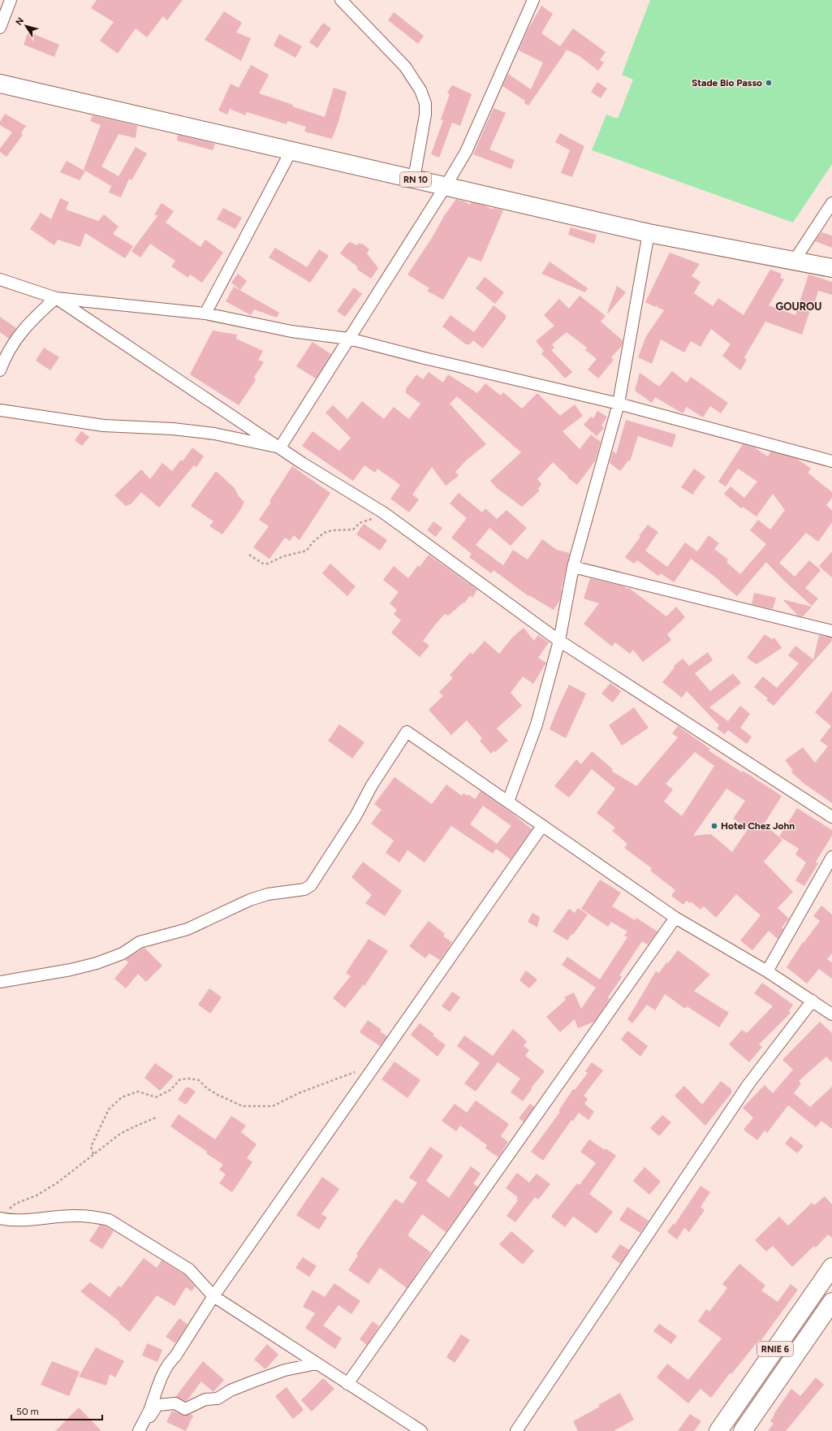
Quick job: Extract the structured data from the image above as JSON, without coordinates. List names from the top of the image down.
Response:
{
  "streets": {
    "main road": ["RN 10", "RNIE 6"]
  },
  "districts": ["GOUROU"],
  "places": ["Stade Bio Passo", "Hotel Chez John"],
  "scale_bar": "50 m",
  "north": "top left"
}
